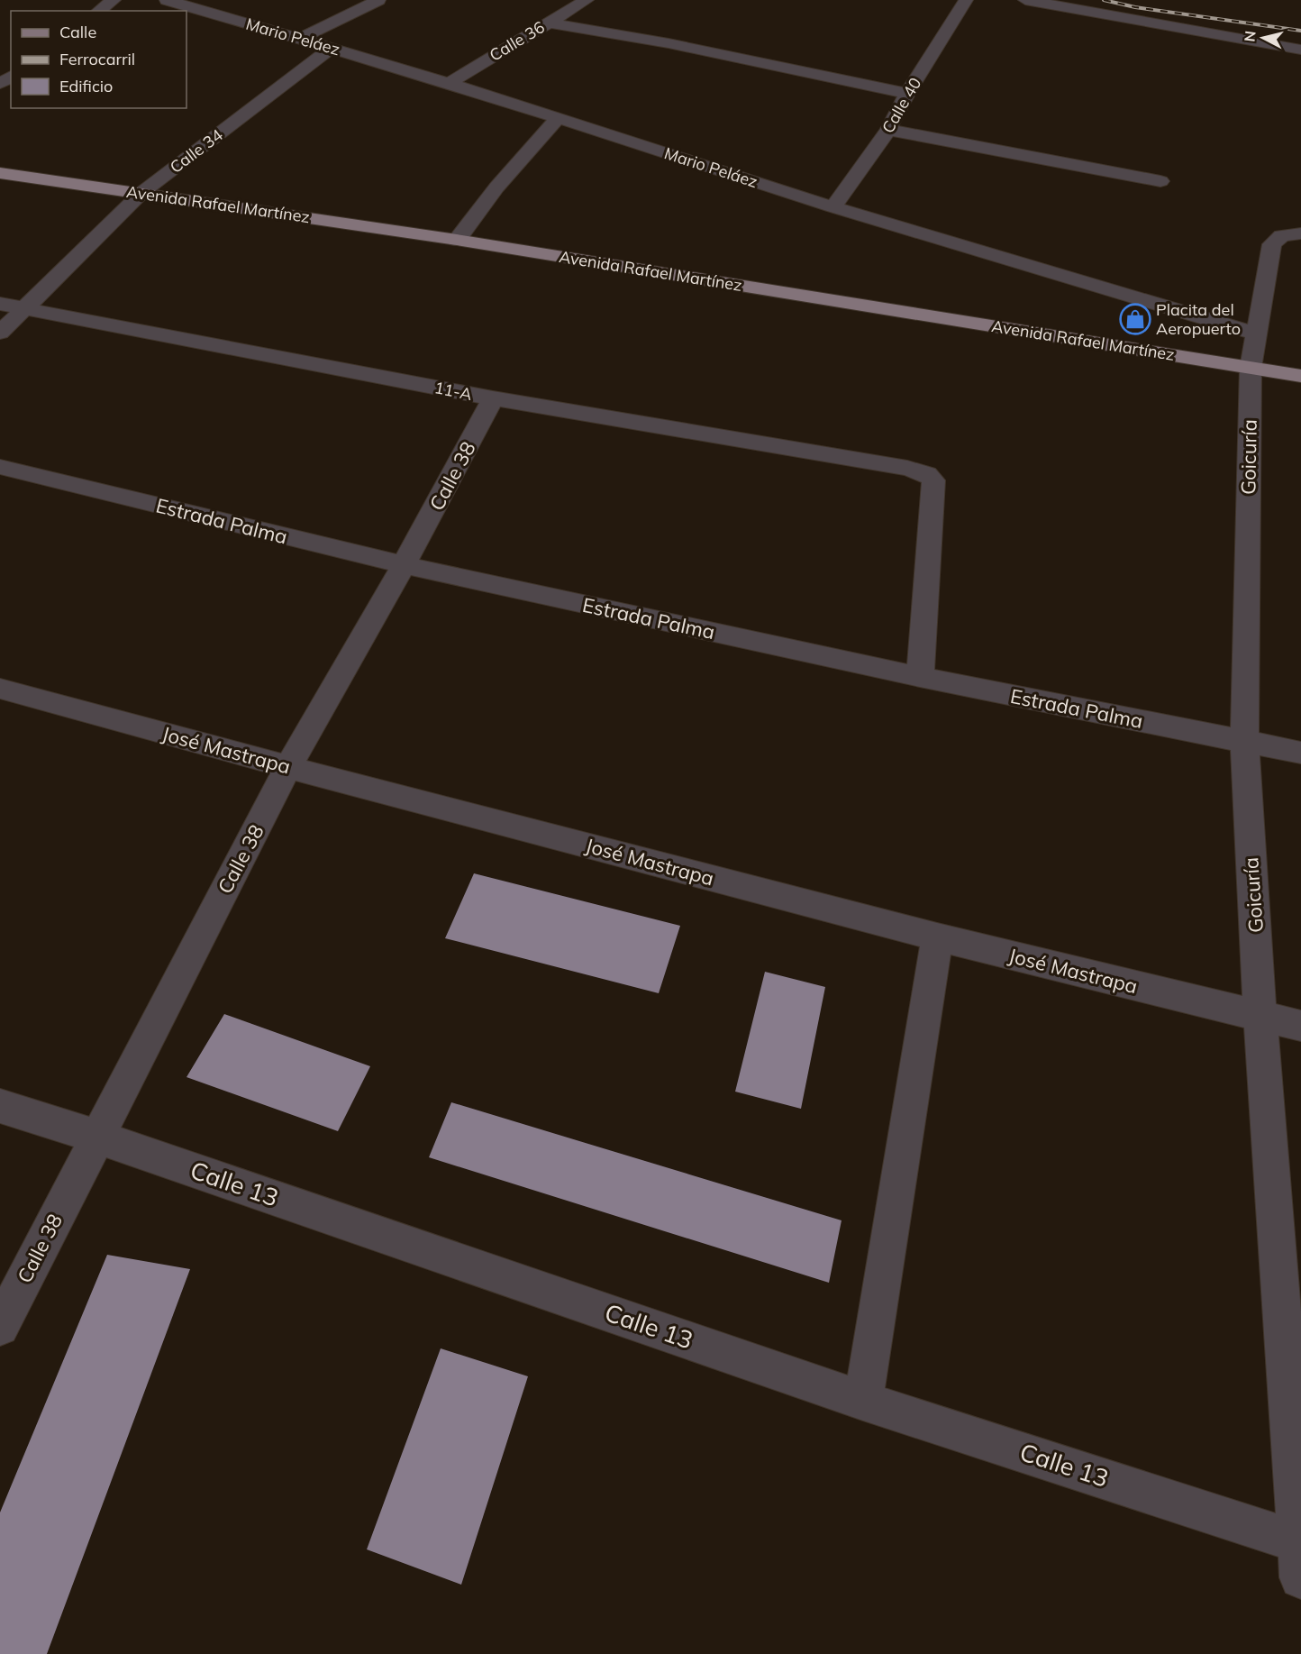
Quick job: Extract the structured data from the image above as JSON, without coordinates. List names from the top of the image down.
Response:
{
  "streets": {
    "main road": ["Avenida Rafael Martínez"],
    "street": [
      "Mario Peláez",
      "Calle 36",
      "Calle 40",
      "Calle 34",
      "11-A",
      "Goicuría",
      "Calle 38",
      "Estrada Palma",
      "José Mastrapa",
      "Calle 13"
    ]
  },
  "crossings": [
    ["Mario Peláez", "Calle 36"],
    ["Mario Peláez", "Calle 40"],
    ["Mario Peláez", "Calle 34"],
    ["Mario Peláez", "Goicuría"],
    ["Calle 34", "Avenida Rafael Martínez"],
    ["Calle 34", "11-A"],
    ["Avenida Rafael Martínez", "Goicuría"],
    ["11-A", "Calle 38"],
    ["11-A", "Estrada Palma"],
    ["Goicuría", "Estrada Palma"],
    ["Goicuría", "José Mastrapa"],
    ["Goicuría", "Calle 13"],
    ["Calle 38", "Estrada Palma"],
    ["Calle 38", "José Mastrapa"],
    ["Calle 38", "Calle 13"]
  ],
  "places": {
    "shop": ["Placita del Aeropuerto"]
  },
  "legend": ["Calle", "Ferrocarril", "Edificio"],
  "north": "left"
}
